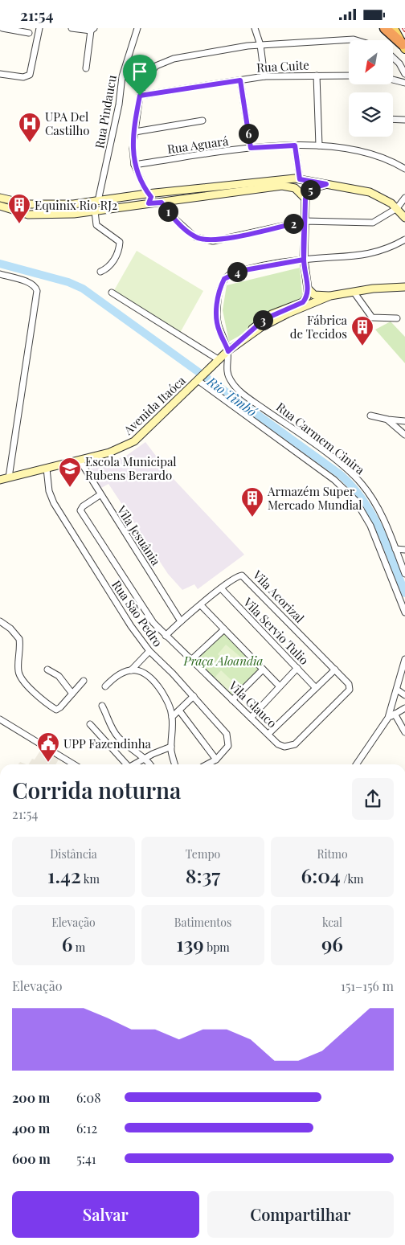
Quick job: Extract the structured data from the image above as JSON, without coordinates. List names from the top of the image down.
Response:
{
  "streets": {
    "main road": ["Avenida Itaóca"],
    "street": [
      "Rua Cuite",
      "Rua Pindaucu",
      "Rua Aguará",
      "Rua Carmem Cinira",
      "Vila Jesuânia",
      "Vila Acorizal",
      "Rua São Pedro",
      "Vila Servio Tulio",
      "Vila Glauco"
    ]
  },
  "crossings": [
    ["Avenida Itaóca", "Rua Carmem Cinira"],
    ["Avenida Itaóca", "Vila Jesuânia"],
    ["Avenida Itaóca", "Rua São Pedro"],
    ["Vila Jesuânia", "Vila Acorizal"],
    ["Vila Jesuânia", "Vila Glauco"],
    ["Vila Acorizal", "Vila Servio Tulio"],
    ["Vila Acorizal", "Vila Glauco"]
  ],
  "water": ["Rio Timbó"],
  "parks": ["Praça Aloandia"],
  "places": {
    "hospital": ["UPA Del Castilho"],
    "building": ["Equinix Rio RJ2", "Fábrica de Tecidos", "Armazém Super Mercado Mundial"],
    "school or university": ["Escola Municipal Rubens Berardo"],
    "public building": ["UPP Fazendinha"]
  },
  "north": "bottom left",
  "page": {
    "status": "21:54",
    "pins": [
      "6",
      "5",
      "1",
      "2",
      "4",
      "3"
    ],
    "heading": ["Corrida noturna", "21:54"],
    "stats": [
      ["Distância", "1.42 km"],
      ["Tempo", "8:37"],
      ["Ritmo", "6:04 /km"],
      ["Elevação", "6 m"],
      ["Batimentos", "139 bpm"],
      ["kcal", "96"]
    ],
    "chart": ["Elevação", "151–156 m"],
    "list": [
      {
        "name": "200 m",
        "note": "6:08"
      },
      {
        "name": "400 m",
        "note": "6:12"
      },
      {
        "name": "600 m",
        "note": "5:41"
      }
    ],
    "buttons": ["Salvar", "Compartilhar"]
  }
}
